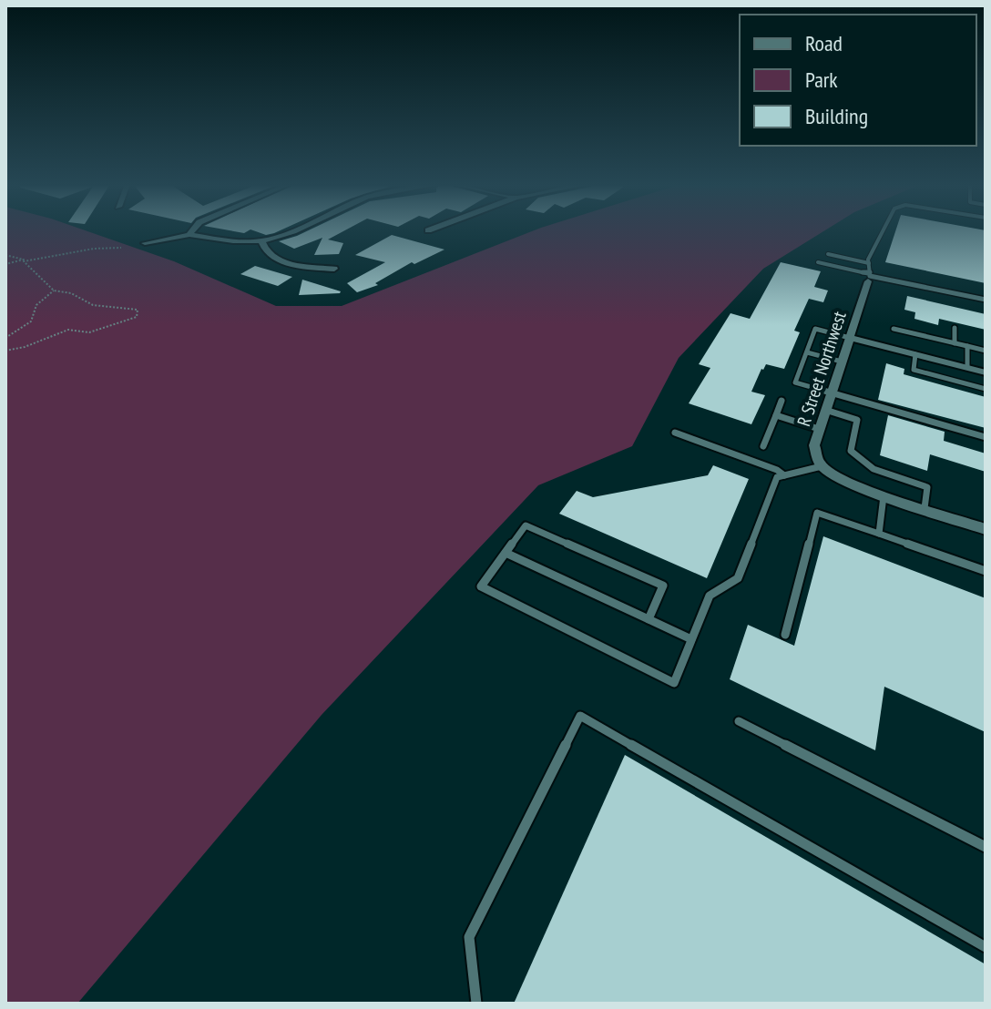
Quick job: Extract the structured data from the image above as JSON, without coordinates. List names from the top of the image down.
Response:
{
  "streets": {
    "street": ["R Street Northwest"]
  },
  "legend": ["Road", "Park", "Building"]
}
